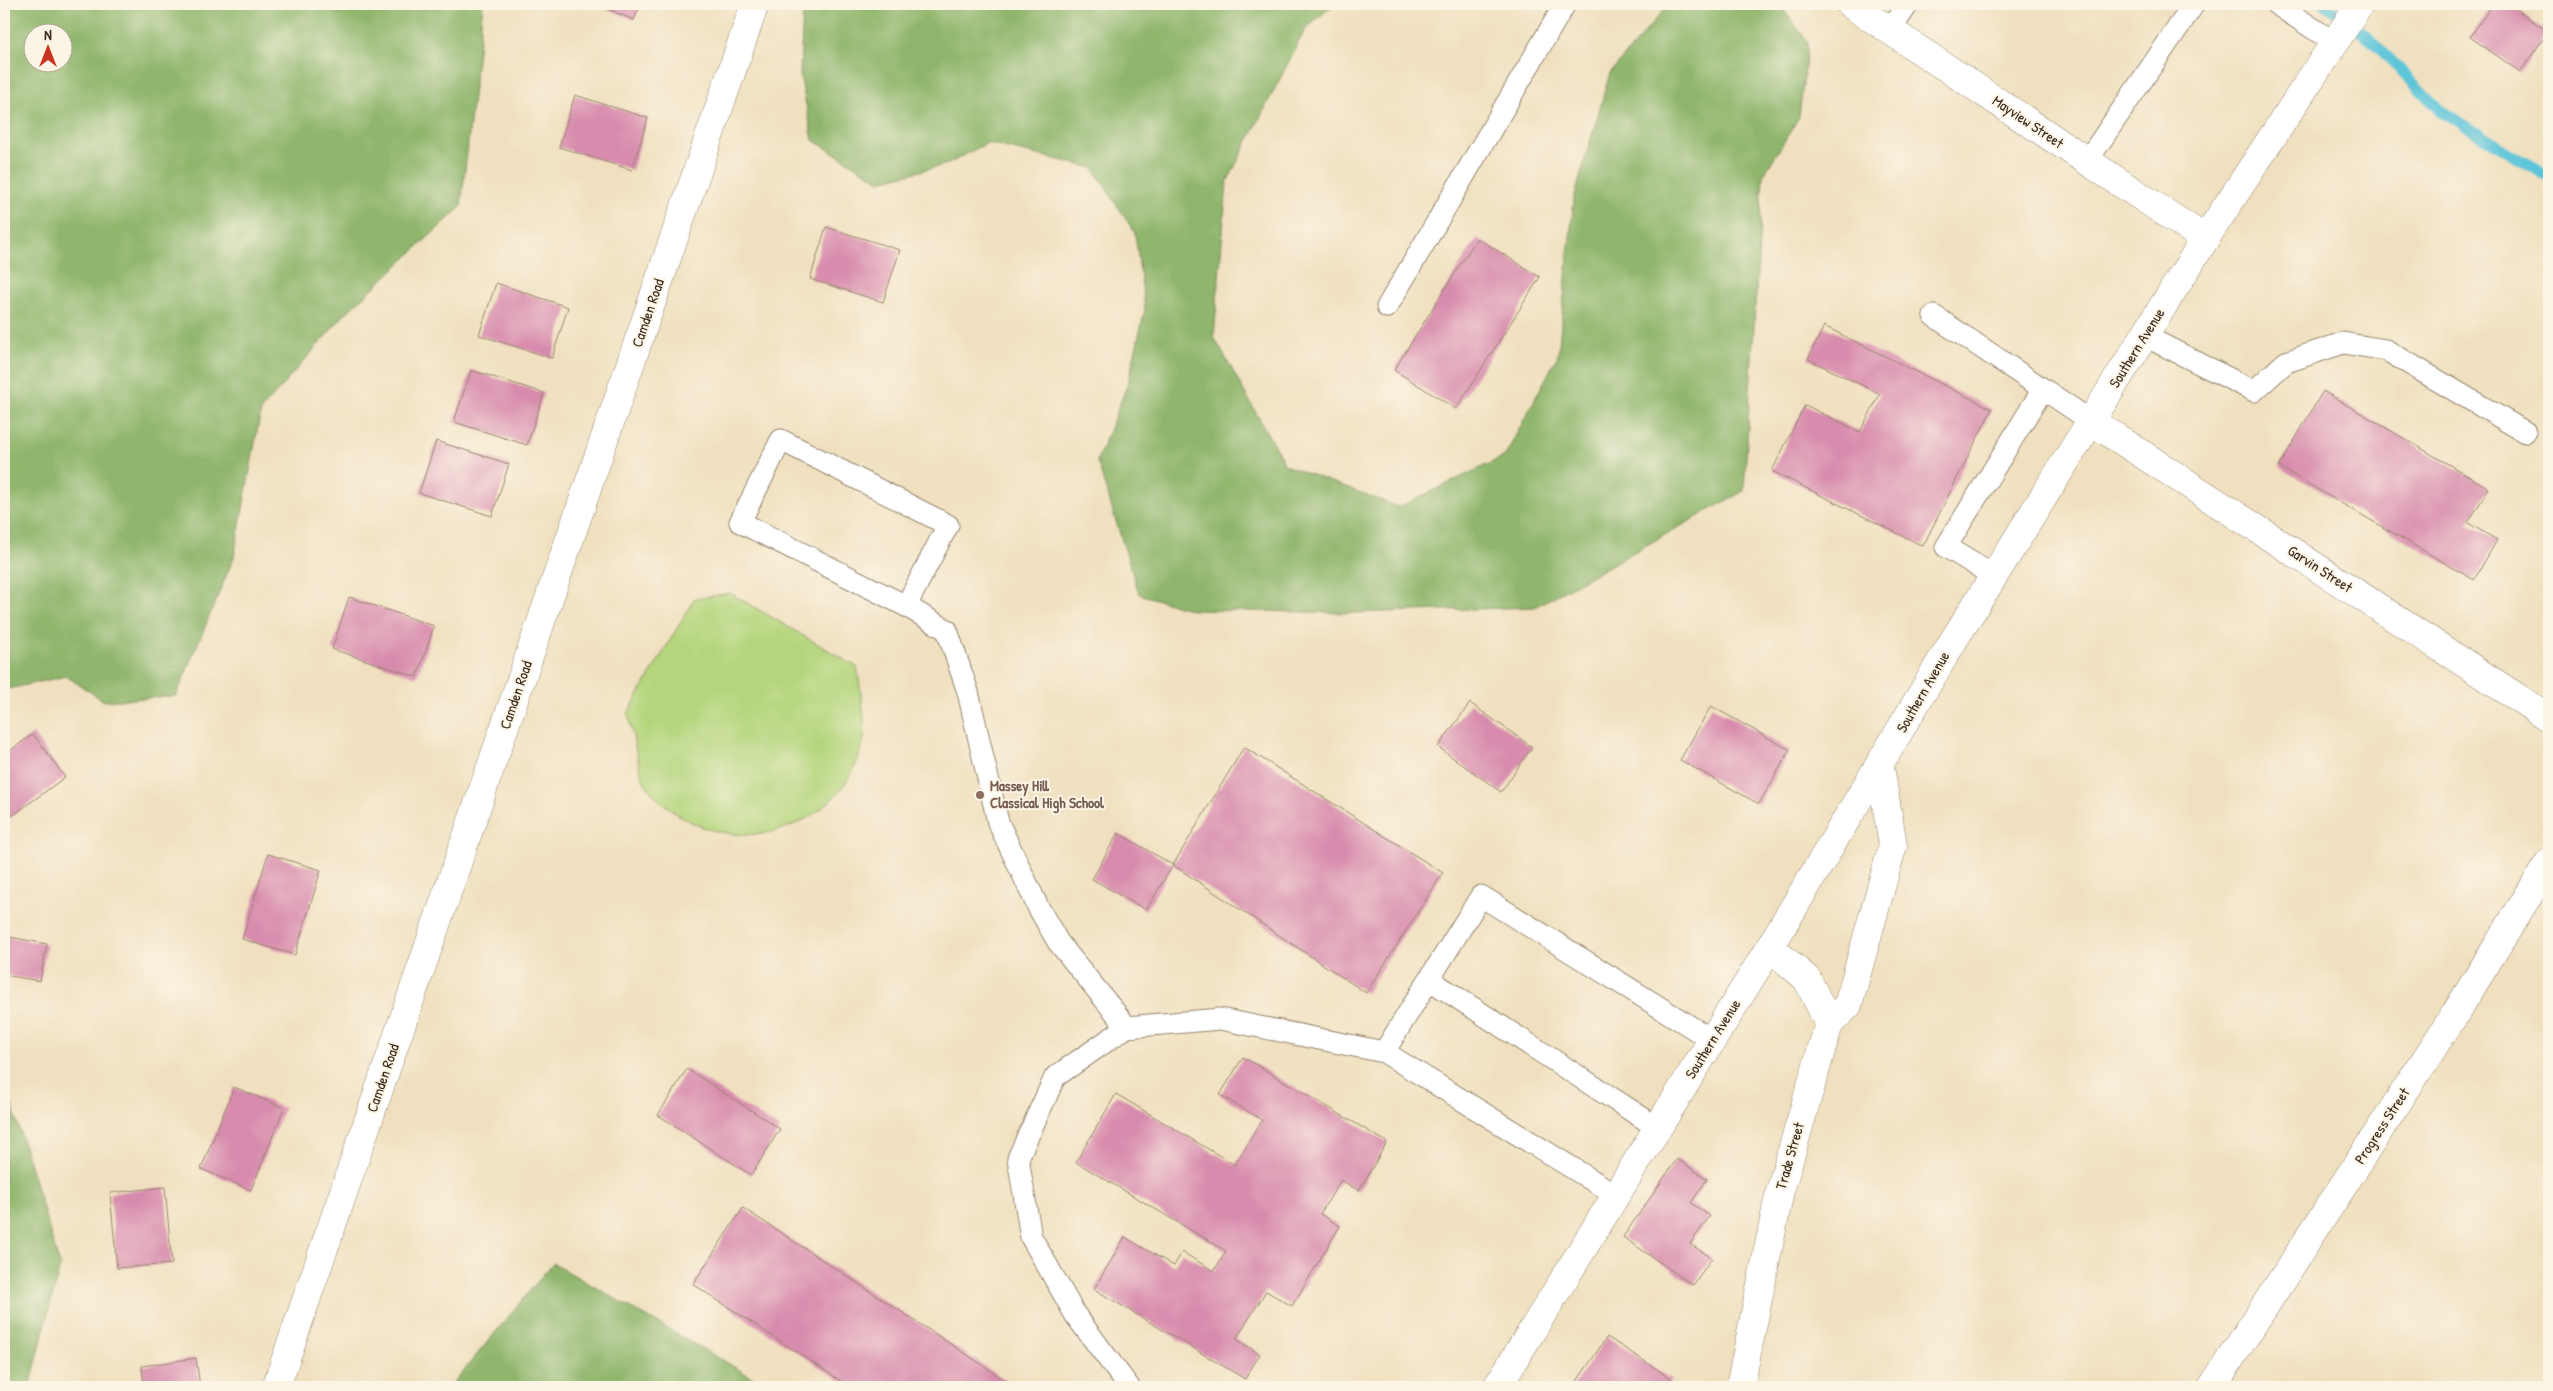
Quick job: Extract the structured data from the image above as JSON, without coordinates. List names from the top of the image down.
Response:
{
  "streets": {
    "street": [
      "Mayview Street",
      "Camden Road",
      "Southern Avenue",
      "Garvin Street",
      "Progress Street",
      "Trade Street"
    ]
  },
  "crossings": [
    ["Mayview Street", "Southern Avenue"],
    ["Southern Avenue", "Garvin Street"]
  ],
  "places": ["Massey Hill Classical High School"],
  "north": "top"
}
